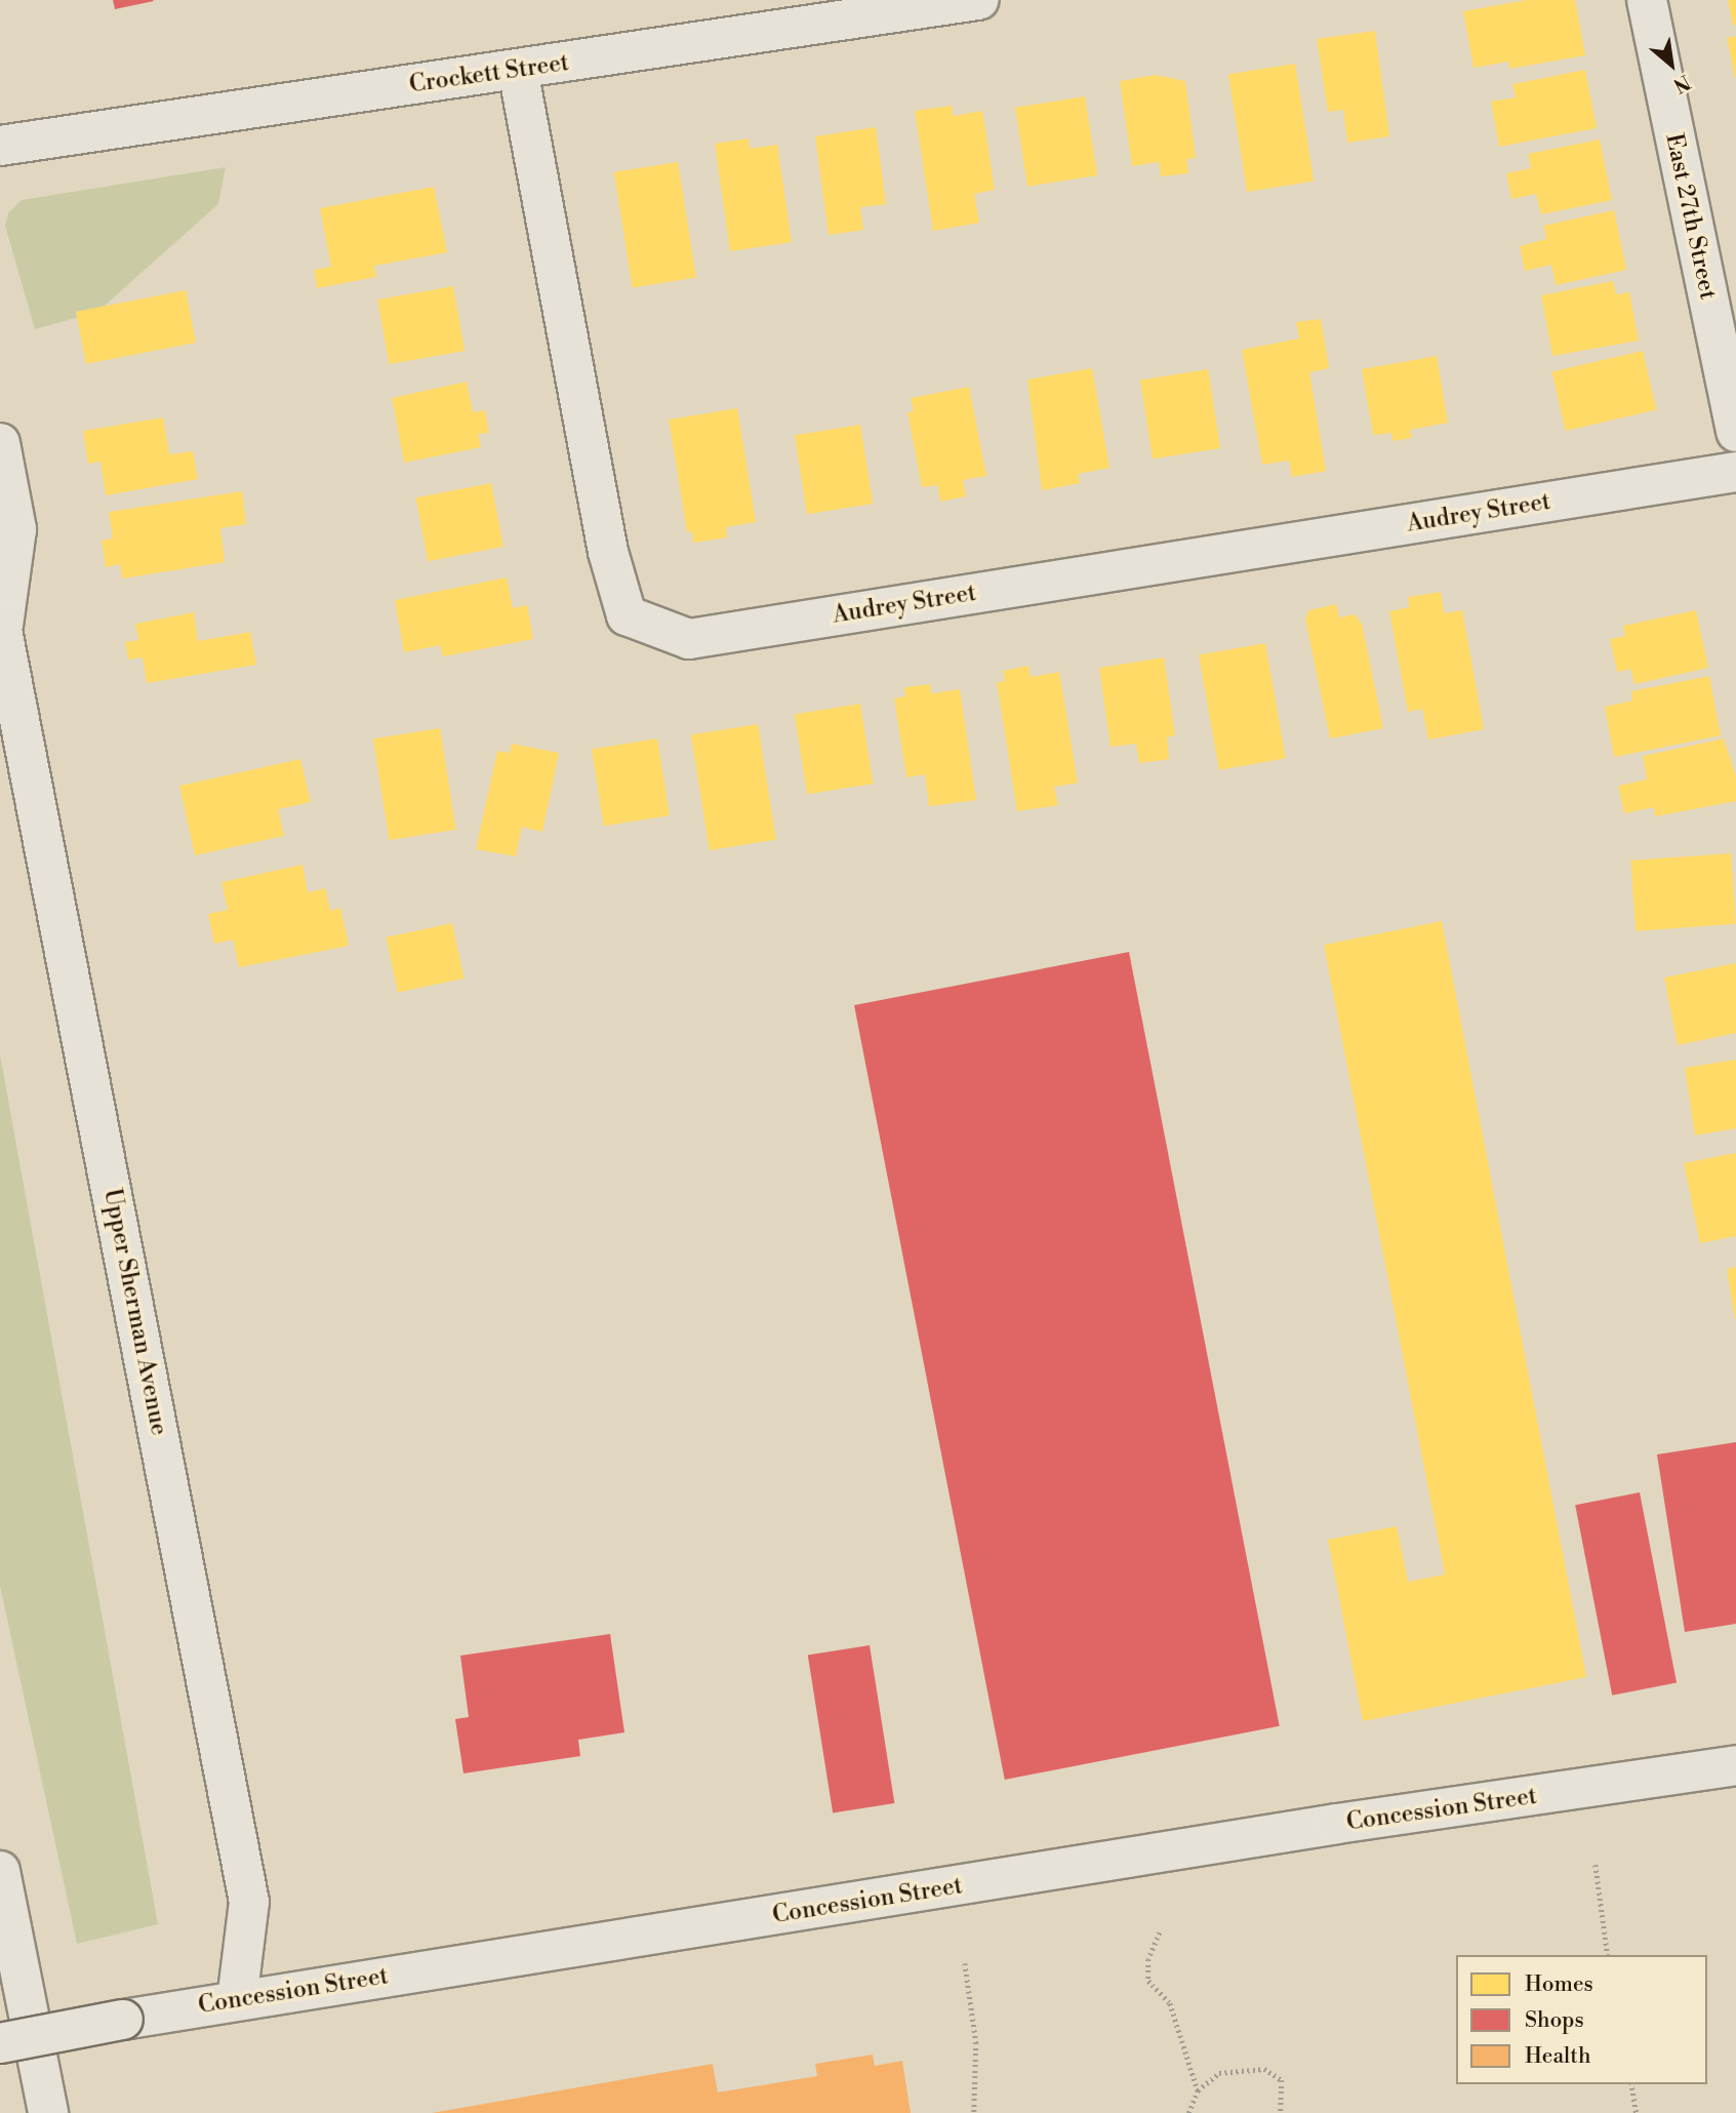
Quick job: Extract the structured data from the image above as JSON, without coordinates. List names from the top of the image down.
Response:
{
  "streets": {
    "main road": [
      "Crockett Street",
      "East 27th Street",
      "Audrey Street",
      "Upper Sherman Avenue",
      "Concession Street"
    ]
  },
  "crossings": [
    ["Crockett Street", "Audrey Street"],
    ["Upper Sherman Avenue", "Concession Street"]
  ],
  "legend": ["Homes", "Shops", "Health"],
  "north": "bottom right"
}
